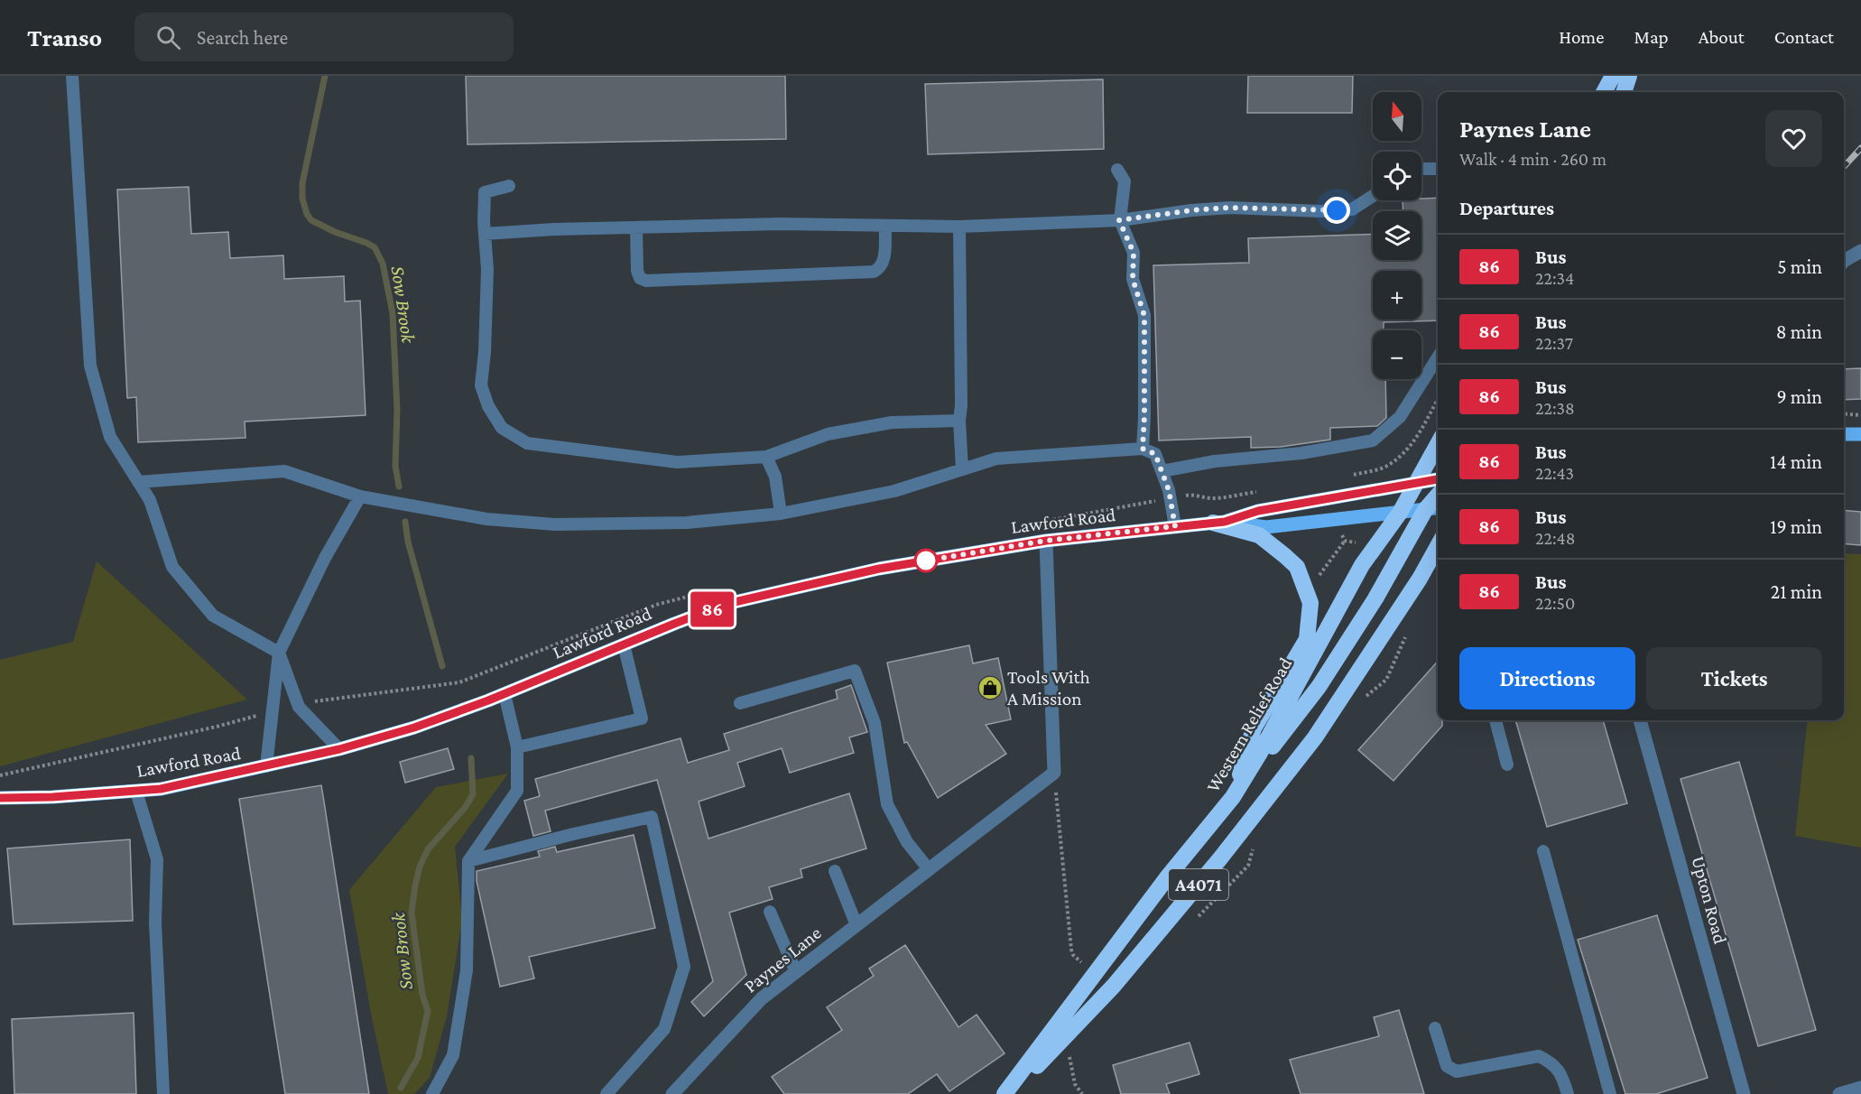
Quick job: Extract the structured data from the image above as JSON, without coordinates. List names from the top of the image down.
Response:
{
  "streets": {
    "highway": ["Western Relief Road", "A4071"],
    "main road": ["Lawford Road"],
    "street": ["Upton Road", "Paynes Lane"]
  },
  "crossings": [
    ["Lawford Road", "Western Relief Road"]
  ],
  "water": ["Sow Brook"],
  "places": {
    "shop": ["Tools With A Mission"]
  },
  "lines": ["bus line 86"],
  "north": "top",
  "page": {
    "header": "Transo",
    "search": "Search here",
    "nav": [
      "Home",
      "Map",
      "About",
      "Contact"
    ],
    "on_map": "86",
    "map_buttons": ["+", "−"],
    "heading": [
      ["Paynes Lane", "Walk · 4 min · 260 m"],
      "Departures"
    ],
    "list": [
      {
        "mark": "86",
        "name": "Bus",
        "note": "22:34",
        "value": "5 min"
      },
      {
        "mark": "86",
        "name": "Bus",
        "note": "22:37",
        "value": "8 min"
      },
      {
        "mark": "86",
        "name": "Bus",
        "note": "22:38",
        "value": "9 min"
      },
      {
        "mark": "86",
        "name": "Bus",
        "note": "22:43",
        "value": "14 min"
      },
      {
        "mark": "86",
        "name": "Bus",
        "note": "22:48",
        "value": "19 min"
      },
      {
        "mark": "86",
        "name": "Bus",
        "note": "22:50",
        "value": "21 min"
      }
    ],
    "buttons": ["Directions", "Tickets"]
  }
}
